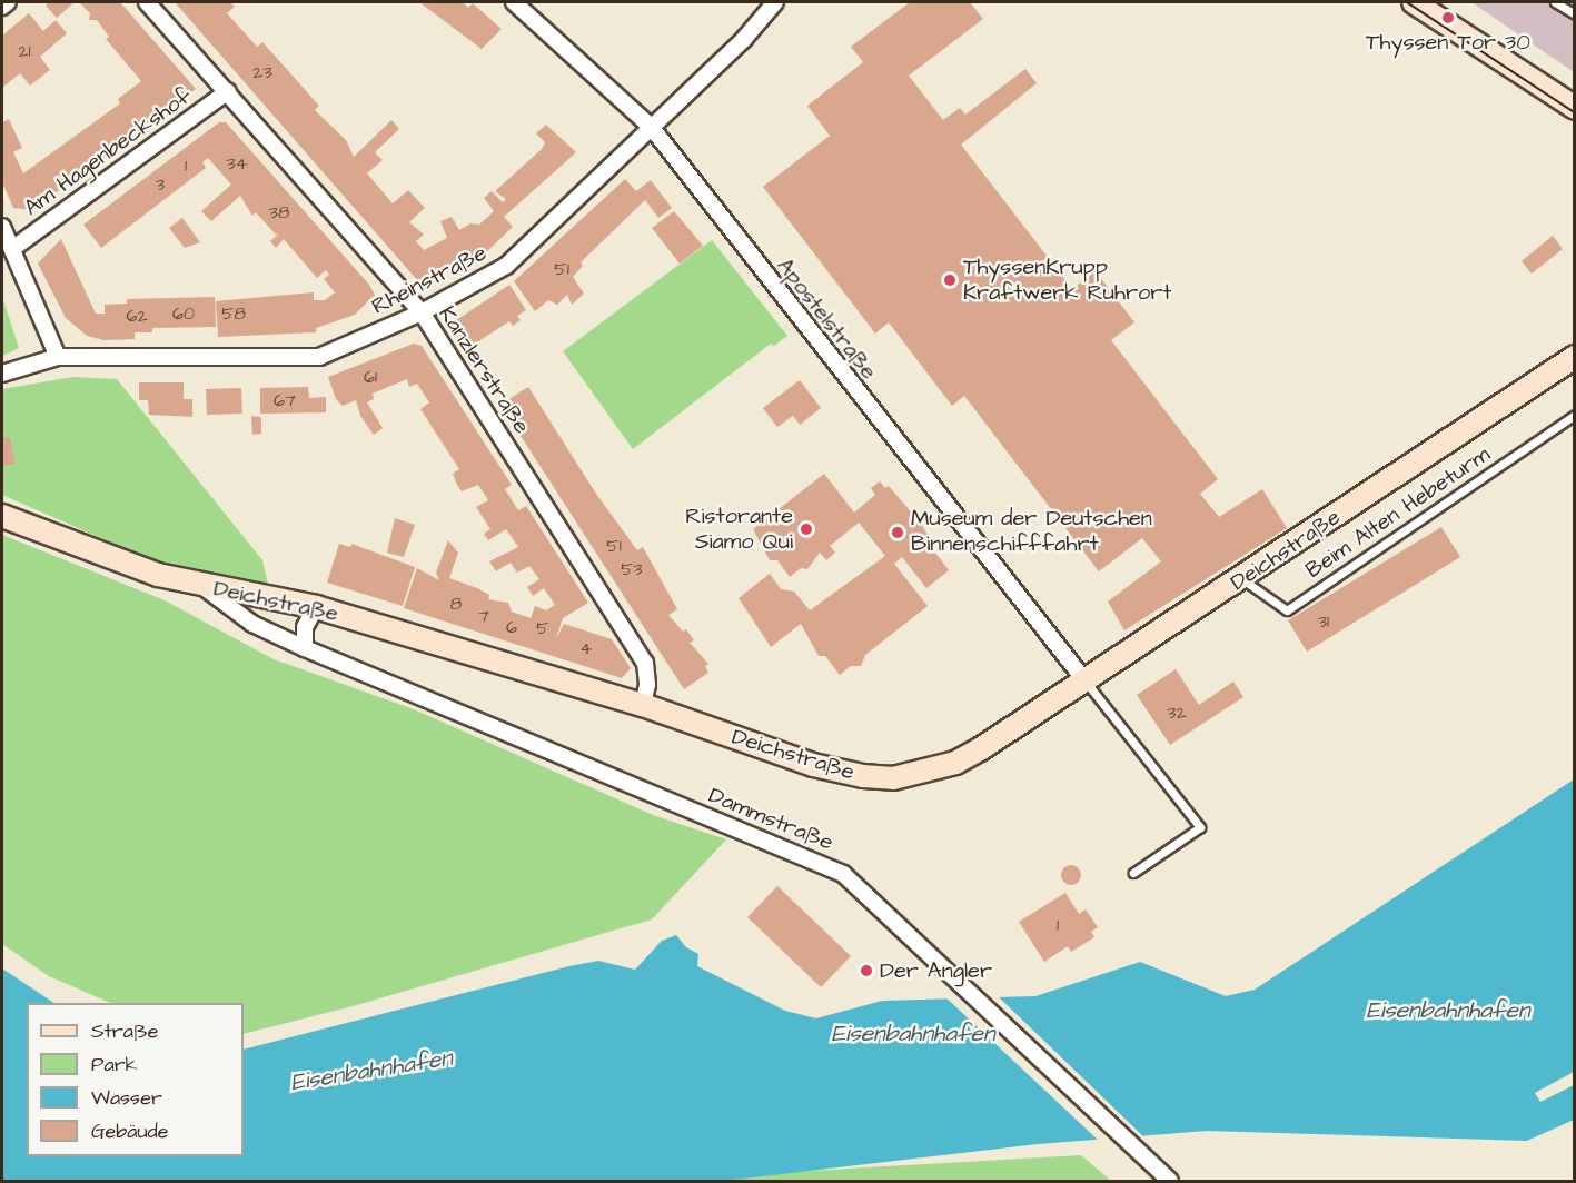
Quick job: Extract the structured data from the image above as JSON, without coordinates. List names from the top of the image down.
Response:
{
  "streets": {
    "street": [
      "Am Hagenbeckshof",
      "Rheinstraße",
      "Apostelstraße",
      "Kanzlerstraße",
      "Deichstraße",
      "Dammstraße"
    ],
    "lane": ["Beim Alten Hebeturm"]
  },
  "crossings": [
    ["Am Hagenbeckshof", "Kanzlerstraße"],
    ["Rheinstraße", "Apostelstraße"],
    ["Rheinstraße", "Kanzlerstraße"],
    ["Apostelstraße", "Deichstraße"],
    ["Kanzlerstraße", "Deichstraße"],
    ["Beim Alten Hebeturm", "Deichstraße"],
    ["Deichstraße", "Dammstraße"]
  ],
  "water": ["Eisenbahnhafen"],
  "places": [
    "Thyssen Tor 30",
    "ThyssenKrupp Kraftwerk Ruhrort",
    "Ristorante Siamo Qui",
    "Museum der Deutschen Binnenschifffahrt",
    "Der Angler"
  ],
  "house_numbers": [
    "21",
    "23",
    "34",
    "1",
    "3",
    "38",
    "51",
    "60",
    "58",
    "62",
    "61",
    "67",
    "51",
    "53",
    "8",
    "7",
    "31",
    "6",
    "5",
    "4",
    "32",
    "1"
  ],
  "legend": [
    "Straße",
    "Park",
    "Wasser",
    "Gebäude"
  ]
}
